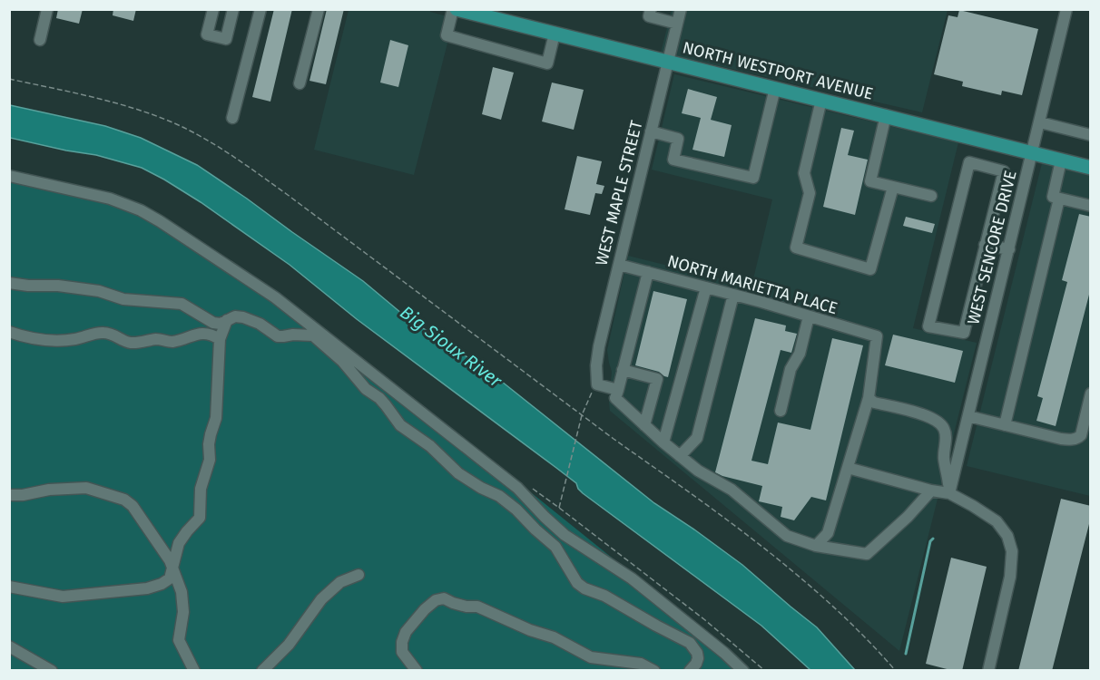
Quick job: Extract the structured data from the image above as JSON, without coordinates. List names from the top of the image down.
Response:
{
  "streets": {
    "main road": ["NORTH WESTPORT AVENUE"],
    "street": ["WEST MAPLE STREET", "WEST SENCORE DRIVE", "NORTH MARIETTA PLACE"]
  },
  "crossings": [
    ["NORTH WESTPORT AVENUE", "WEST MAPLE STREET"],
    ["NORTH WESTPORT AVENUE", "WEST SENCORE DRIVE"],
    ["WEST MAPLE STREET", "NORTH MARIETTA PLACE"]
  ],
  "water": ["Big Sioux River"]
}
